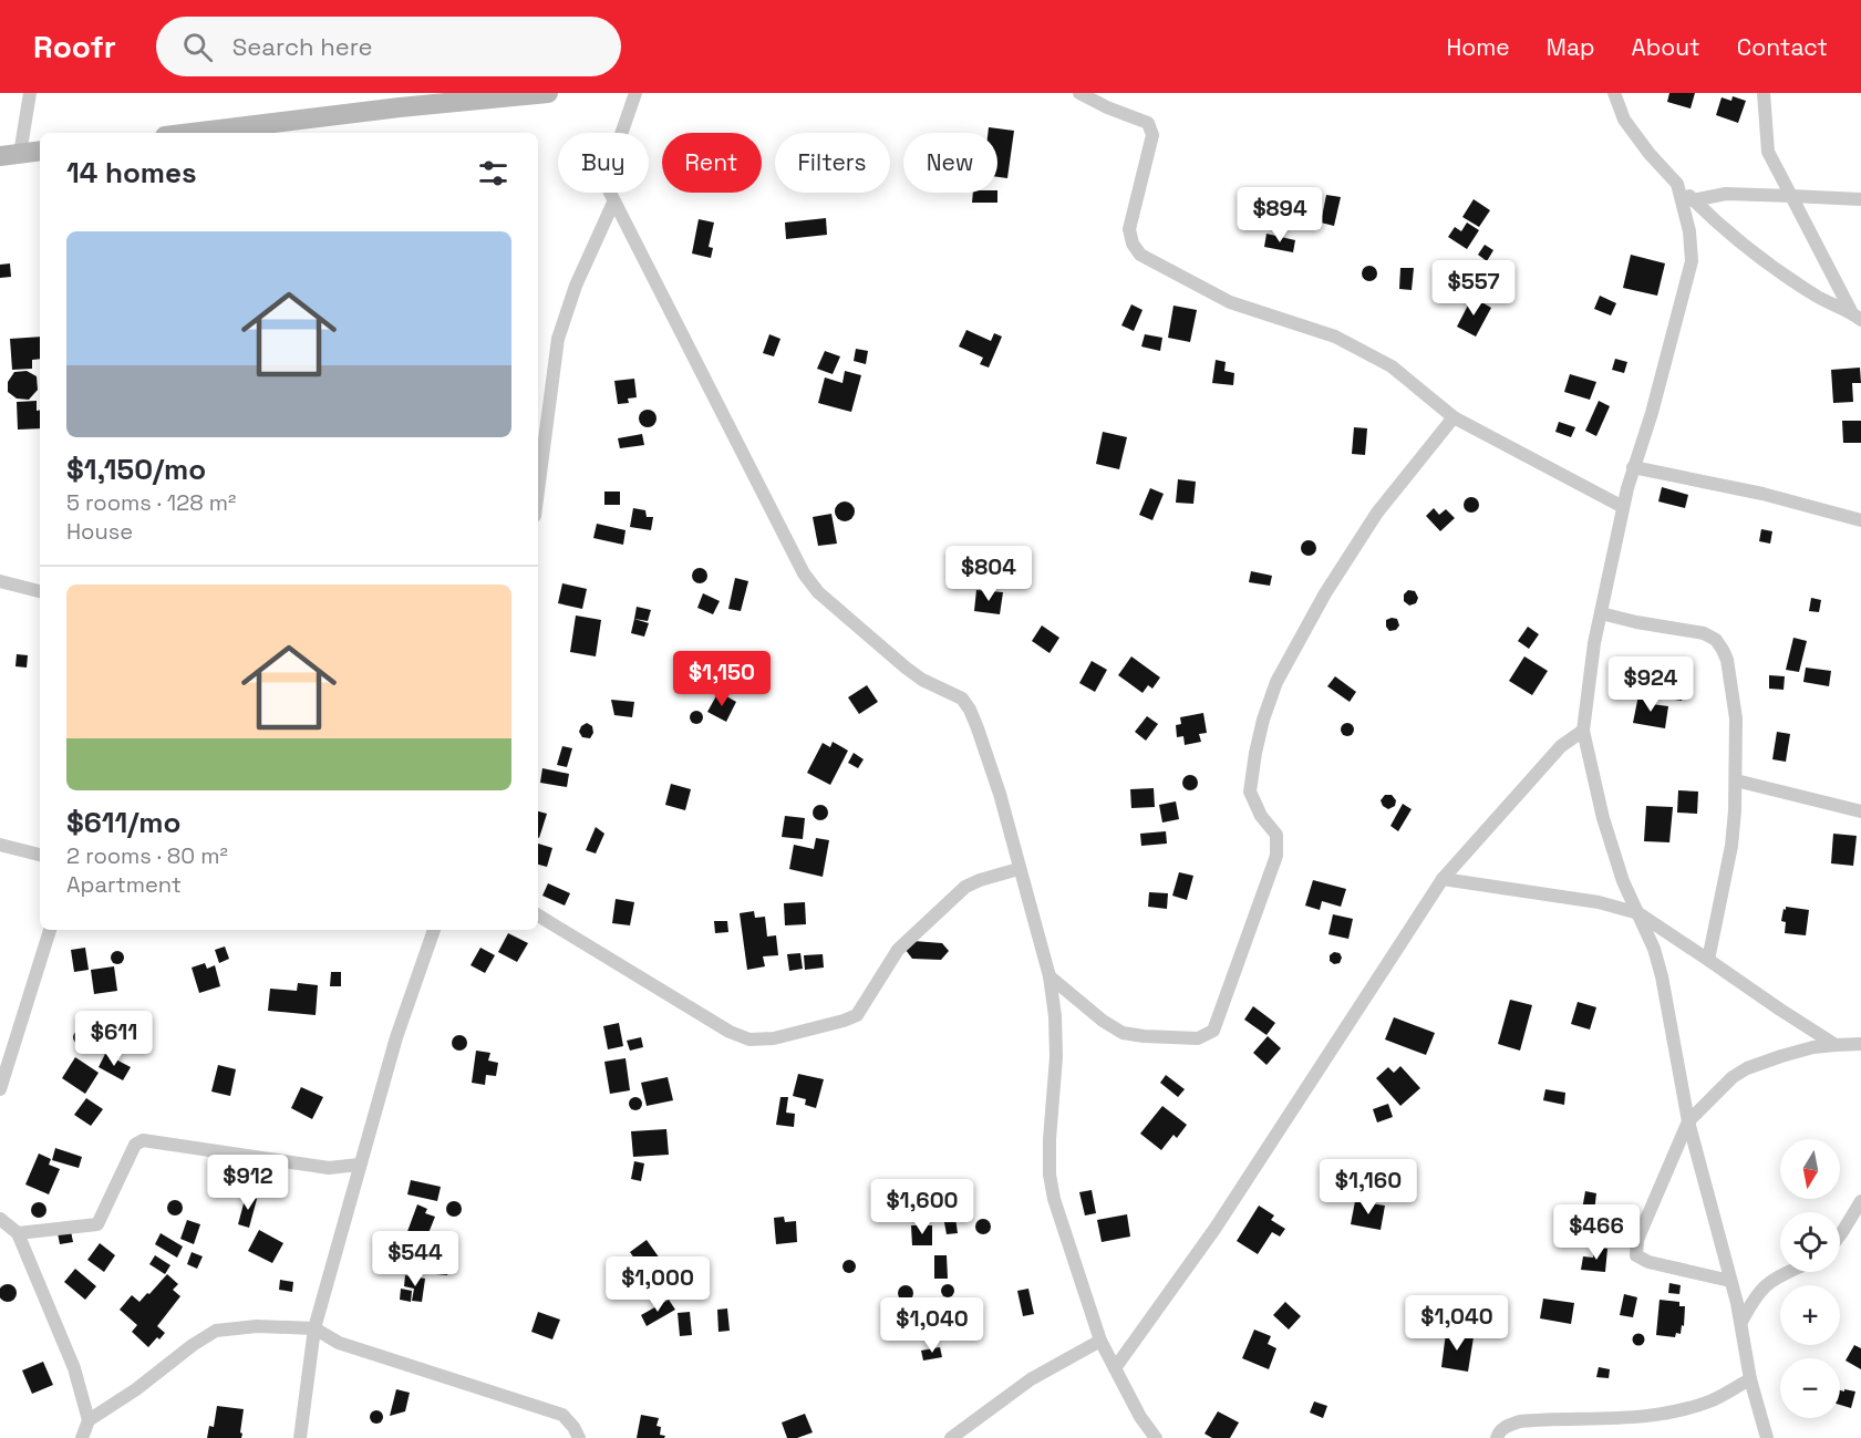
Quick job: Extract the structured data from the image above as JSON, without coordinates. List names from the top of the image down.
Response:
{
  "north": "bottom",
  "page": {
    "header": "Roofr",
    "search": "Search here",
    "nav": [
      "Home",
      "Map",
      "About",
      "Contact"
    ],
    "chip": [
      "Buy",
      "Rent",
      "Filters",
      "New"
    ],
    "heading": "14 homes",
    "price": [
      "$894",
      "$557",
      "$804",
      "$1,150",
      "$924",
      "$611",
      "$912",
      "$1,160",
      "$1,600",
      "$466",
      "$544",
      "$1,000",
      "$1,040",
      "$1,040"
    ],
    "list": [
      {
        "name": "$1,150/mo",
        "note": "5 rooms · 128 m² · House"
      },
      {
        "name": "$611/mo",
        "note": "2 rooms · 80 m² · Apartment"
      }
    ],
    "map_buttons": ["+", "−"]
  }
}
